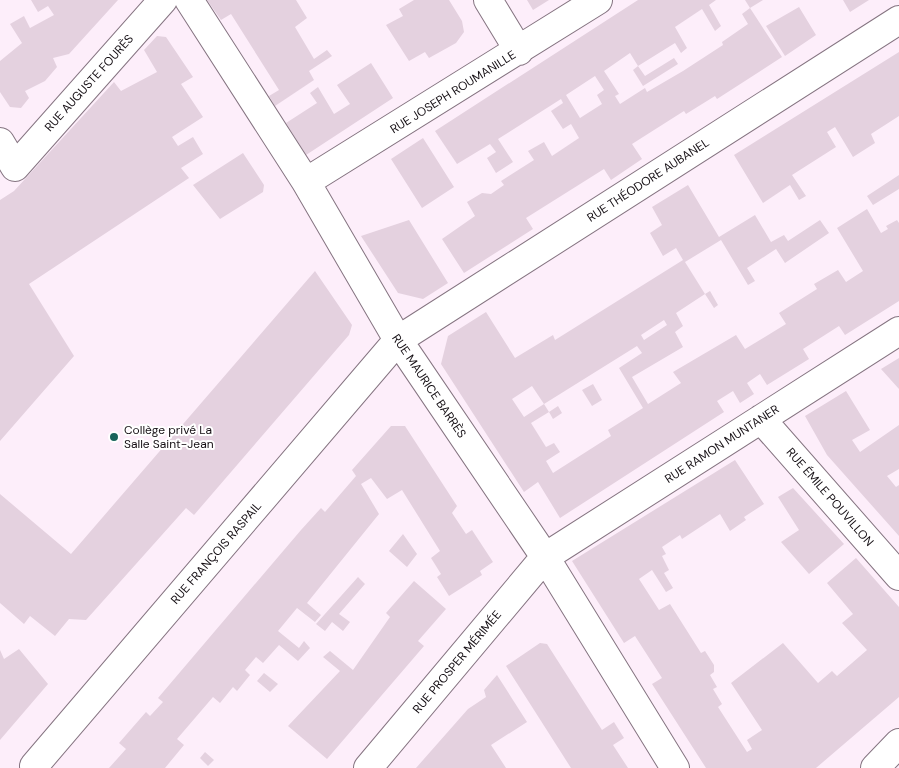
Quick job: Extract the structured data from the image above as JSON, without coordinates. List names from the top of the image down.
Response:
{
  "streets": {
    "street": [
      "RUE AUGUSTE FOURÈS",
      "RUE JOSEPH ROUMANILLE",
      "RUE THÉODORE AUBANEL",
      "RUE MAURICE BARRÈS",
      "RUE RAMON MUNTANER",
      "RUE ÉMILE POUVILLON",
      "RUE FRANÇOIS RASPAIL",
      "RUE PROSPER MÉRIMÉE"
    ]
  },
  "crossings": [
    ["RUE JOSEPH ROUMANILLE", "RUE MAURICE BARRÈS"],
    ["RUE THÉODORE AUBANEL", "RUE MAURICE BARRÈS"],
    ["RUE THÉODORE AUBANEL", "RUE FRANÇOIS RASPAIL"],
    ["RUE MAURICE BARRÈS", "RUE RAMON MUNTANER"],
    ["RUE MAURICE BARRÈS", "RUE FRANÇOIS RASPAIL"],
    ["RUE MAURICE BARRÈS", "RUE PROSPER MÉRIMÉE"],
    ["RUE RAMON MUNTANER", "RUE ÉMILE POUVILLON"],
    ["RUE RAMON MUNTANER", "RUE PROSPER MÉRIMÉE"]
  ],
  "places": ["Collège privé La Salle Saint-Jean"]
}
